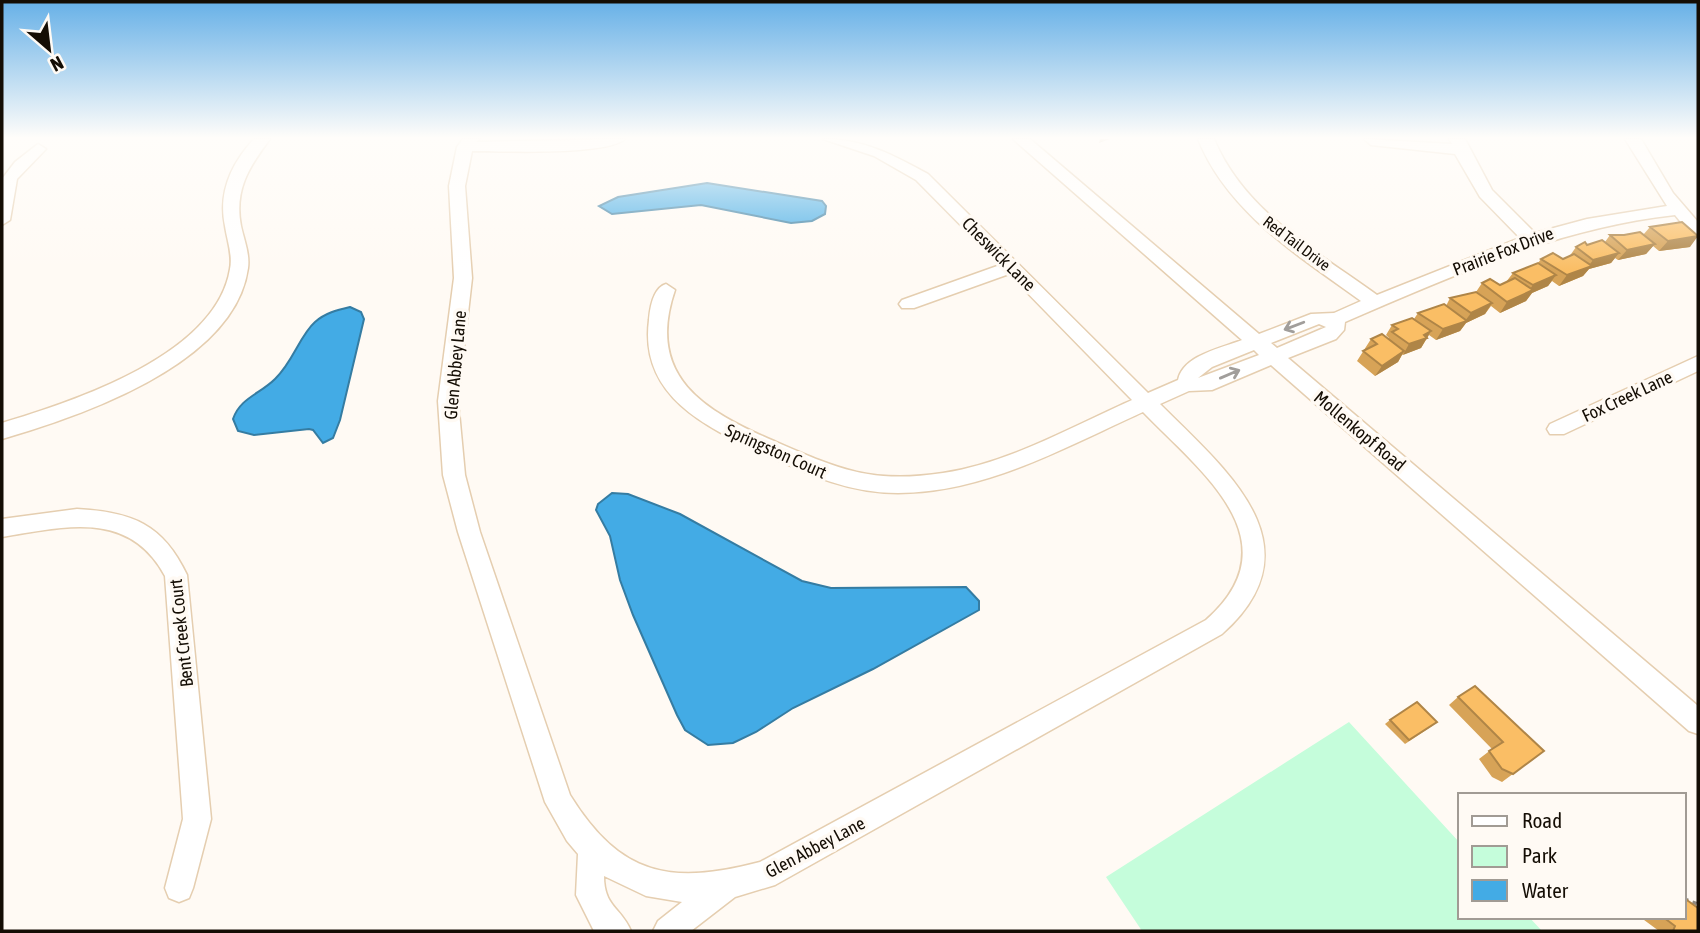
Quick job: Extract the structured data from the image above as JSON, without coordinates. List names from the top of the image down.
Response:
{
  "streets": {
    "street": [
      "Red Tail Drive",
      "Prairie Fox Drive",
      "Cheswick Lane",
      "Glen Abbey Lane",
      "Fox Creek Lane",
      "Mollenkopf Road",
      "Springston Court",
      "Bent Creek Court"
    ]
  },
  "crossings": [
    ["Red Tail Drive", "Prairie Fox Drive"],
    ["Prairie Fox Drive", "Mollenkopf Road"],
    ["Prairie Fox Drive", "Springston Court"],
    ["Cheswick Lane", "Glen Abbey Lane"],
    ["Cheswick Lane", "Springston Court"],
    ["Glen Abbey Lane", "Springston Court"],
    ["Mollenkopf Road", "Springston Court"]
  ],
  "legend": ["Road", "Park", "Water"],
  "north": "bottom right"
}
